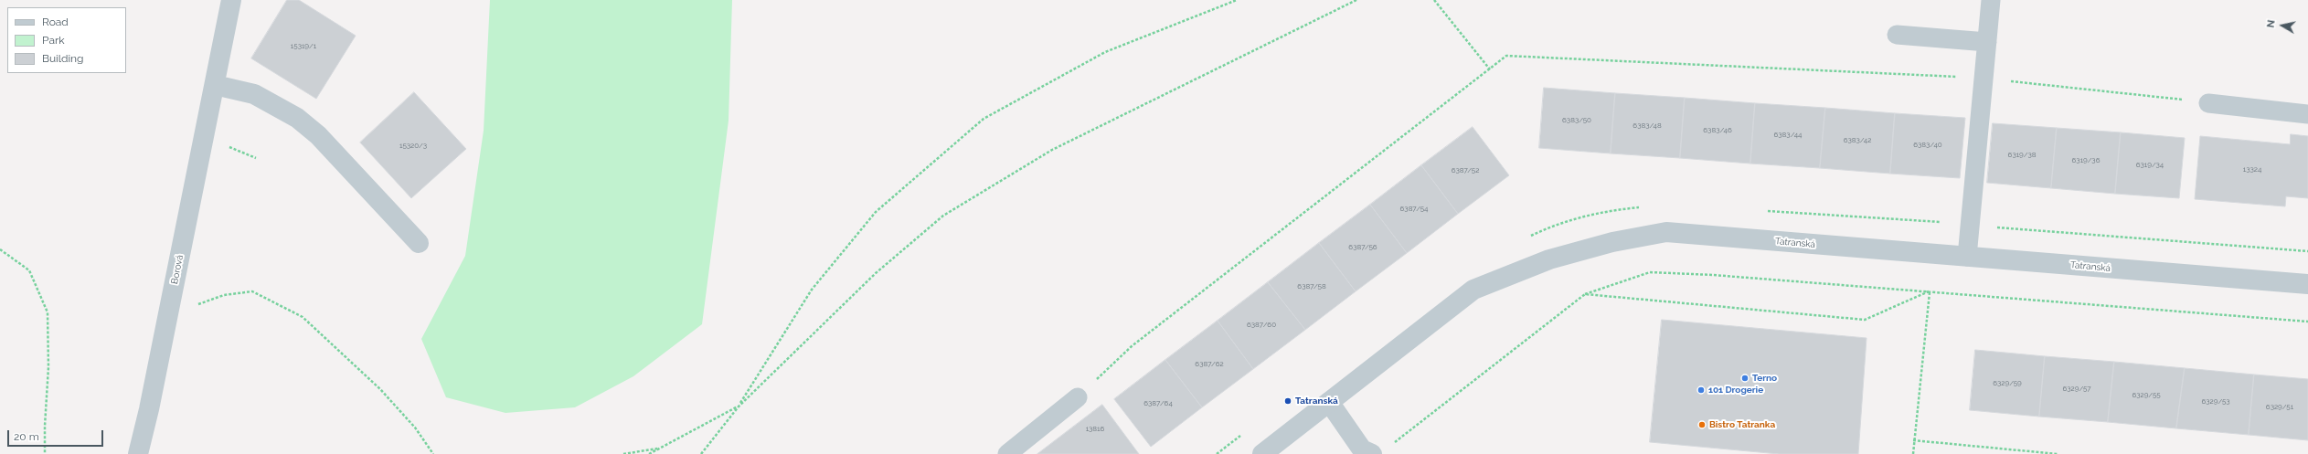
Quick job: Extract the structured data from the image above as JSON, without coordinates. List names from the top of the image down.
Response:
{
  "streets": {
    "street": ["Tatranská", "Borová"]
  },
  "places": [
    "Terno",
    "101 Drogerie",
    "Tatranská",
    "Bistro Tatranka"
  ],
  "house_numbers": [
    "15319/1",
    "6383/50",
    "6383/48",
    "6383/46",
    "6383/44",
    "6383/42",
    "6383/40",
    "15320/3",
    "6319/38",
    "6319/36",
    "6319/34",
    "13324",
    "6387/52",
    "6387/54",
    "6387/56",
    "6387/58",
    "6387/60",
    "6387/62",
    "6329/59",
    "6329/57",
    "6329/55",
    "6329/53",
    "6387/64",
    "6329/51",
    "13816"
  ],
  "legend": ["Road", "Park", "Building"],
  "scale_bar": "20 m",
  "north": "left"
}
